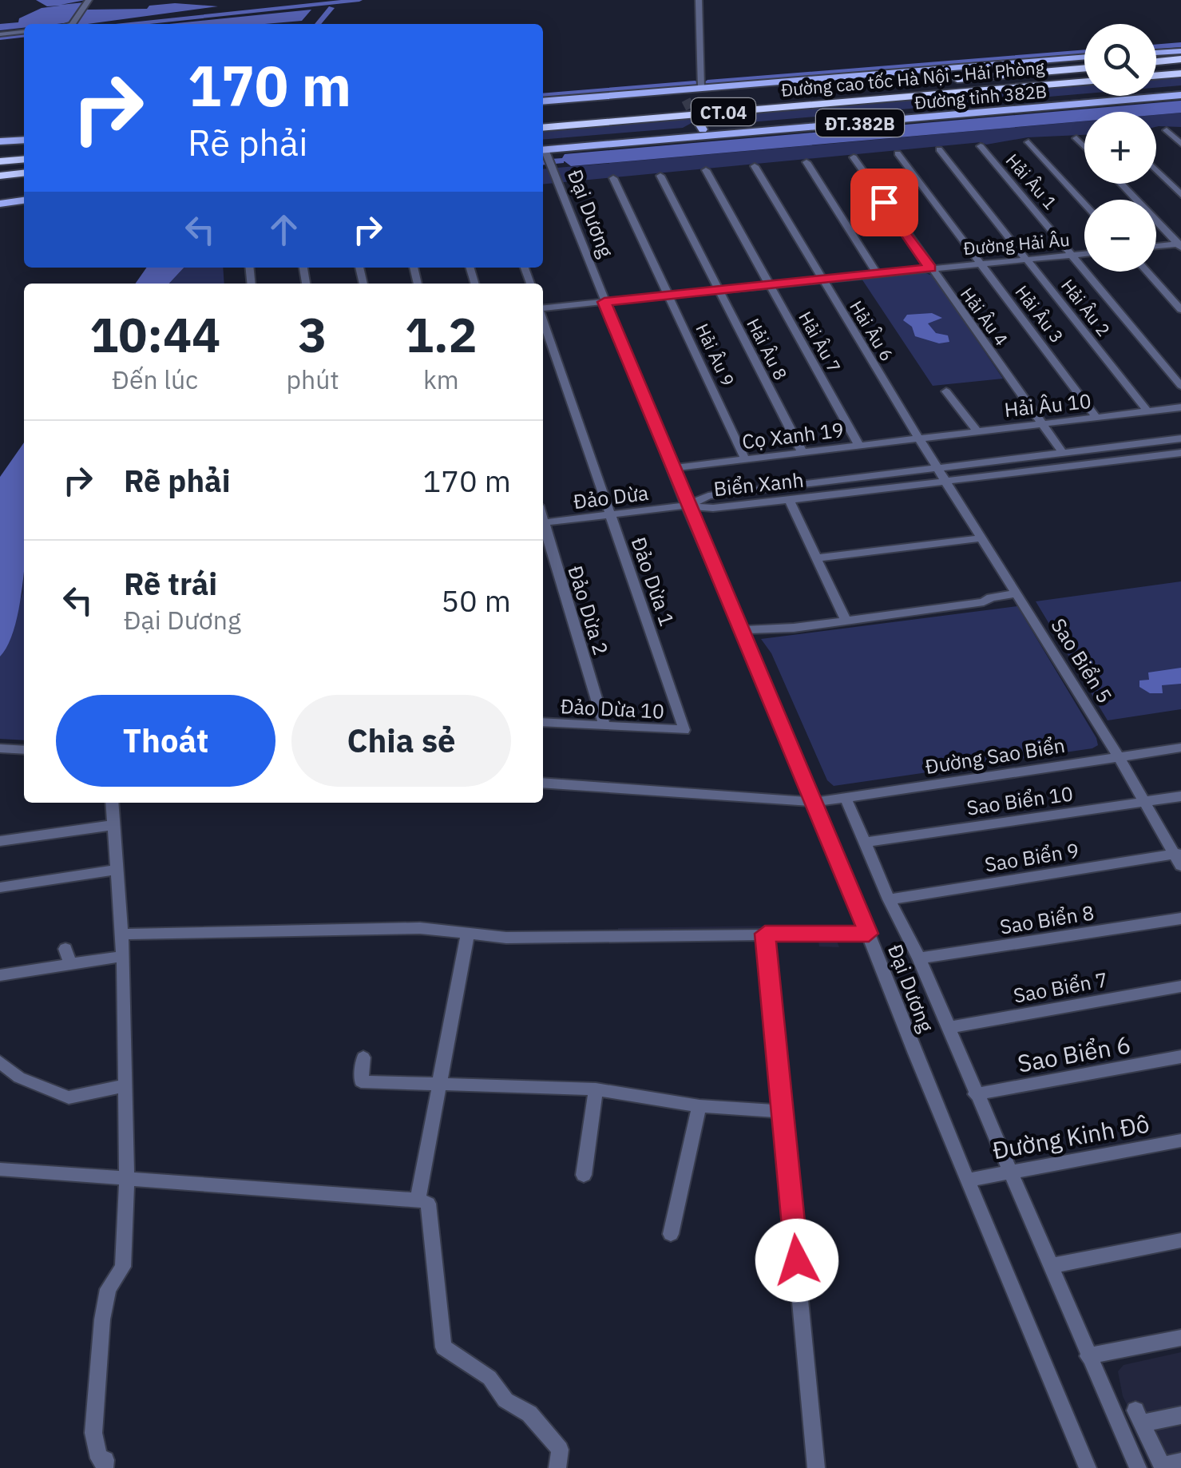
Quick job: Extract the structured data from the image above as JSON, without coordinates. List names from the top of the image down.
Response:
{
  "streets": {
    "highway": ["Đường cao tốc Hà Nội - Hải Phòng", "CT.04"],
    "main road": ["Đường tỉnh 382B", "ĐT.382B"],
    "street": [
      "Hải Âu 1",
      "Đại Dương",
      "Đường Hải Âu",
      "Hải Âu 2",
      "Hải Âu 3",
      "Hải Âu 4",
      "Hải Âu 6",
      "Hải Âu 7",
      "Hải Âu 8",
      "Hải Âu 9",
      "Hải Âu 10",
      "Cọ Xanh 19",
      "Biển Xanh",
      "Đảo Dừa",
      "Đảo Dừa 1",
      "Đảo Dừa 2",
      "Sao Biển 5",
      "Đảo Dừa 10",
      "Đường Sao Biển",
      "Sao Biển 10",
      "Sao Biển 9",
      "Sao Biển 8",
      "Sao Biển 7",
      "Sao Biển 6",
      "Đường Kinh Đô"
    ]
  },
  "crossings": [
    ["Hải Âu 1", "Đường Hải Âu"],
    ["Đại Dương", "Đường Hải Âu"],
    ["Đại Dương", "Cọ Xanh 19"],
    ["Đại Dương", "Biển Xanh"],
    ["Đại Dương", "Đảo Dừa"],
    ["Đại Dương", "Đường Sao Biển"],
    ["Đại Dương", "Đường Kinh Đô"],
    ["Đường Hải Âu", "Hải Âu 2"],
    ["Đường Hải Âu", "Hải Âu 3"],
    ["Đường Hải Âu", "Hải Âu 4"],
    ["Đường Hải Âu", "Hải Âu 6"],
    ["Đường Hải Âu", "Hải Âu 7"],
    ["Đường Hải Âu", "Hải Âu 8"],
    ["Đường Hải Âu", "Hải Âu 9"],
    ["Hải Âu 2", "Hải Âu 10"],
    ["Hải Âu 3", "Hải Âu 10"],
    ["Hải Âu 4", "Hải Âu 10"],
    ["Hải Âu 4", "Biển Xanh"],
    ["Hải Âu 6", "Hải Âu 10"],
    ["Hải Âu 6", "Cọ Xanh 19"],
    ["Hải Âu 6", "Biển Xanh"],
    ["Hải Âu 6", "Sao Biển 5"],
    ["Hải Âu 7", "Cọ Xanh 19"],
    ["Hải Âu 8", "Cọ Xanh 19"],
    ["Hải Âu 9", "Cọ Xanh 19"],
    ["Hải Âu 10", "Cọ Xanh 19"],
    ["Biển Xanh", "Đảo Dừa"],
    ["Biển Xanh", "Sao Biển 5"],
    ["Đảo Dừa", "Đảo Dừa 1"],
    ["Đảo Dừa 1", "Đảo Dừa 10"],
    ["Đảo Dừa 2", "Đảo Dừa 10"],
    ["Sao Biển 5", "Đường Sao Biển"],
    ["Sao Biển 5", "Sao Biển 10"],
    ["Sao Biển 5", "Sao Biển 9"]
  ],
  "page": {
    "map_buttons": ["+", "−"],
    "turn": ["170 m", "Rẽ phải"],
    "eta": [
      "10:44",
      "Đến lúc",
      "3",
      "phút",
      "1.2",
      "km"
    ],
    "list": [
      {
        "name": "Rẽ phải",
        "value": "170 m"
      },
      {
        "name": "Rẽ trái",
        "note": "Đại Dương",
        "value": "50 m"
      }
    ],
    "buttons": ["Thoát", "Chia sẻ"]
  }
}
